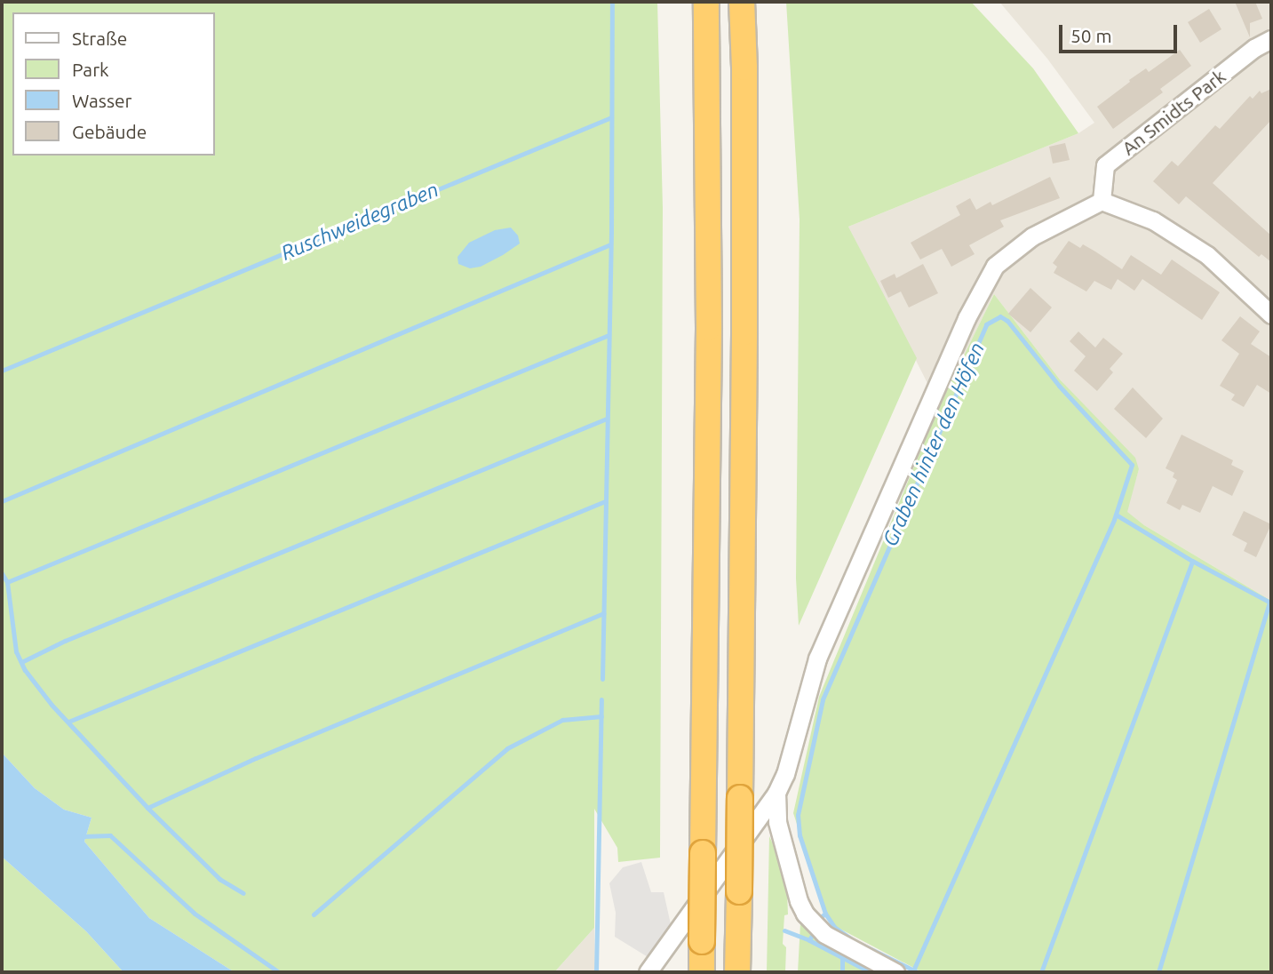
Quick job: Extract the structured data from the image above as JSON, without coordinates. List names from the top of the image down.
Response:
{
  "streets": {
    "street": ["An Smidts Park"]
  },
  "water": ["Ruschweidegraben", "Graben hinter den Höfen"],
  "legend": [
    "Straße",
    "Park",
    "Wasser",
    "Gebäude"
  ],
  "scale_bar": "50 m"
}
